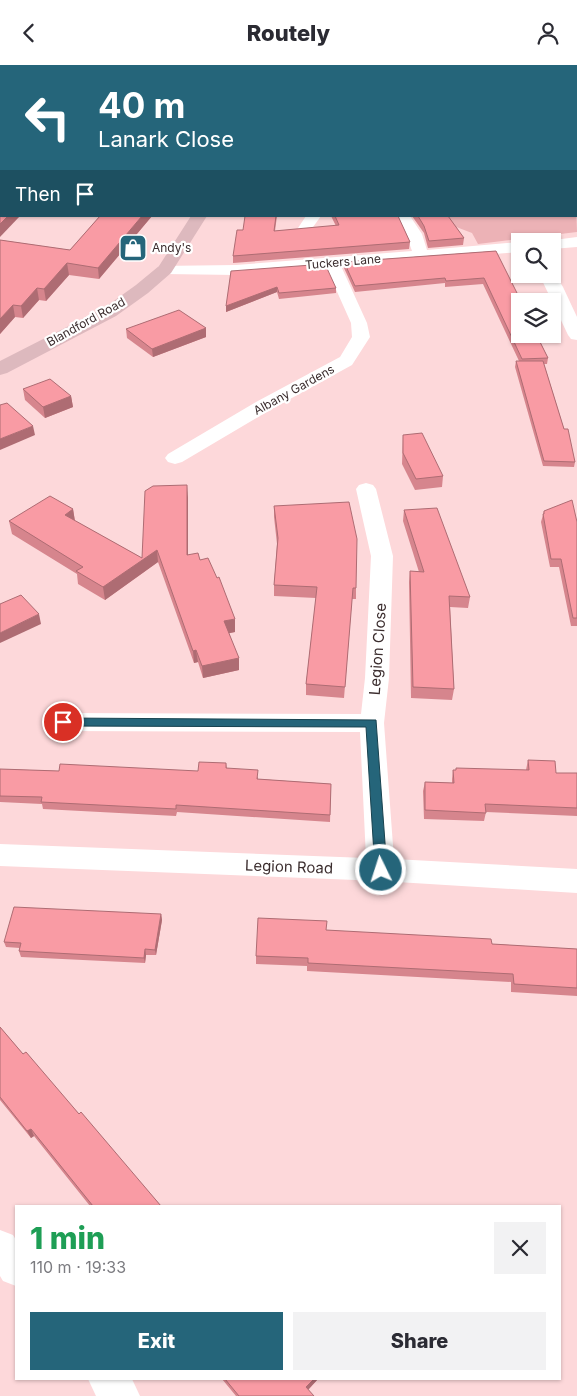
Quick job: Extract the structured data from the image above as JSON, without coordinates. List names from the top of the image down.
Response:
{
  "streets": {
    "main road": ["Blandford Road"],
    "street": [
      "Tuckers Lane",
      "Albany Gardens",
      "Legion Close",
      "Legion Road"
    ]
  },
  "crossings": [
    ["Tuckers Lane", "Blandford Road"],
    ["Tuckers Lane", "Albany Gardens"],
    ["Legion Close", "Legion Road"]
  ],
  "places": {
    "shop": ["Andy's"]
  },
  "page": {
    "header": "Routely",
    "turn": ["40 m", "Lanark Close"],
    "then": "Then",
    "heading": ["1 min", "110 m · 19:33"],
    "buttons": ["Exit", "Share"]
  }
}
